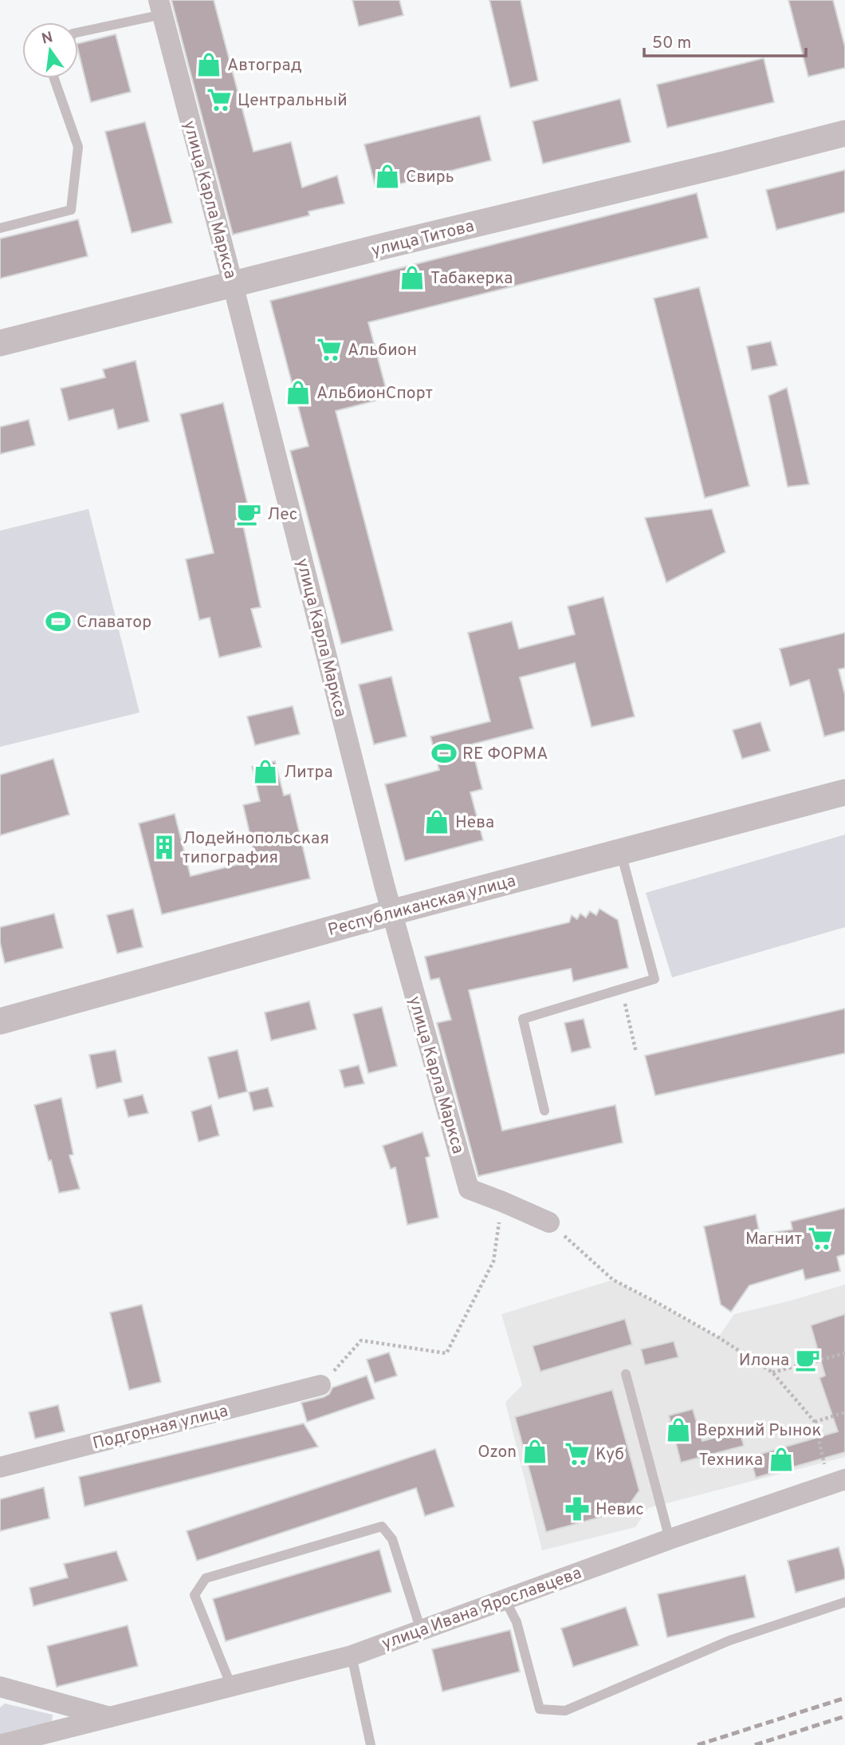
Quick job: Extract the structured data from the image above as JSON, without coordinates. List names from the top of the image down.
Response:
{
  "streets": {
    "street": [
      "улица Карла Маркса",
      "улица Титова",
      "Республиканская улица",
      "Подгорная улица",
      "улица Ивана Ярославцева"
    ]
  },
  "crossings": [
    ["улица Карла Маркса", "улица Титова"],
    ["улица Карла Маркса", "Республиканская улица"]
  ],
  "places": {
    "shop": [
      "Автоград",
      "Свирь",
      "Табакерка",
      "АльбионСпорт",
      "Литра",
      "Нева",
      "Верхний Рынок",
      "Ozon",
      "Техника"
    ],
    "supermarket": [
      "Центральный",
      "Альбион",
      "Магнит",
      "Куб"
    ],
    "cafe": ["Лес", "Илона"],
    "sports": ["Славатор", "RE ФОРМА"],
    "building": ["Лодейнопольская типография"],
    "pharmacy": ["Невис"]
  },
  "scale_bar": "50 m",
  "north": "top"
}
